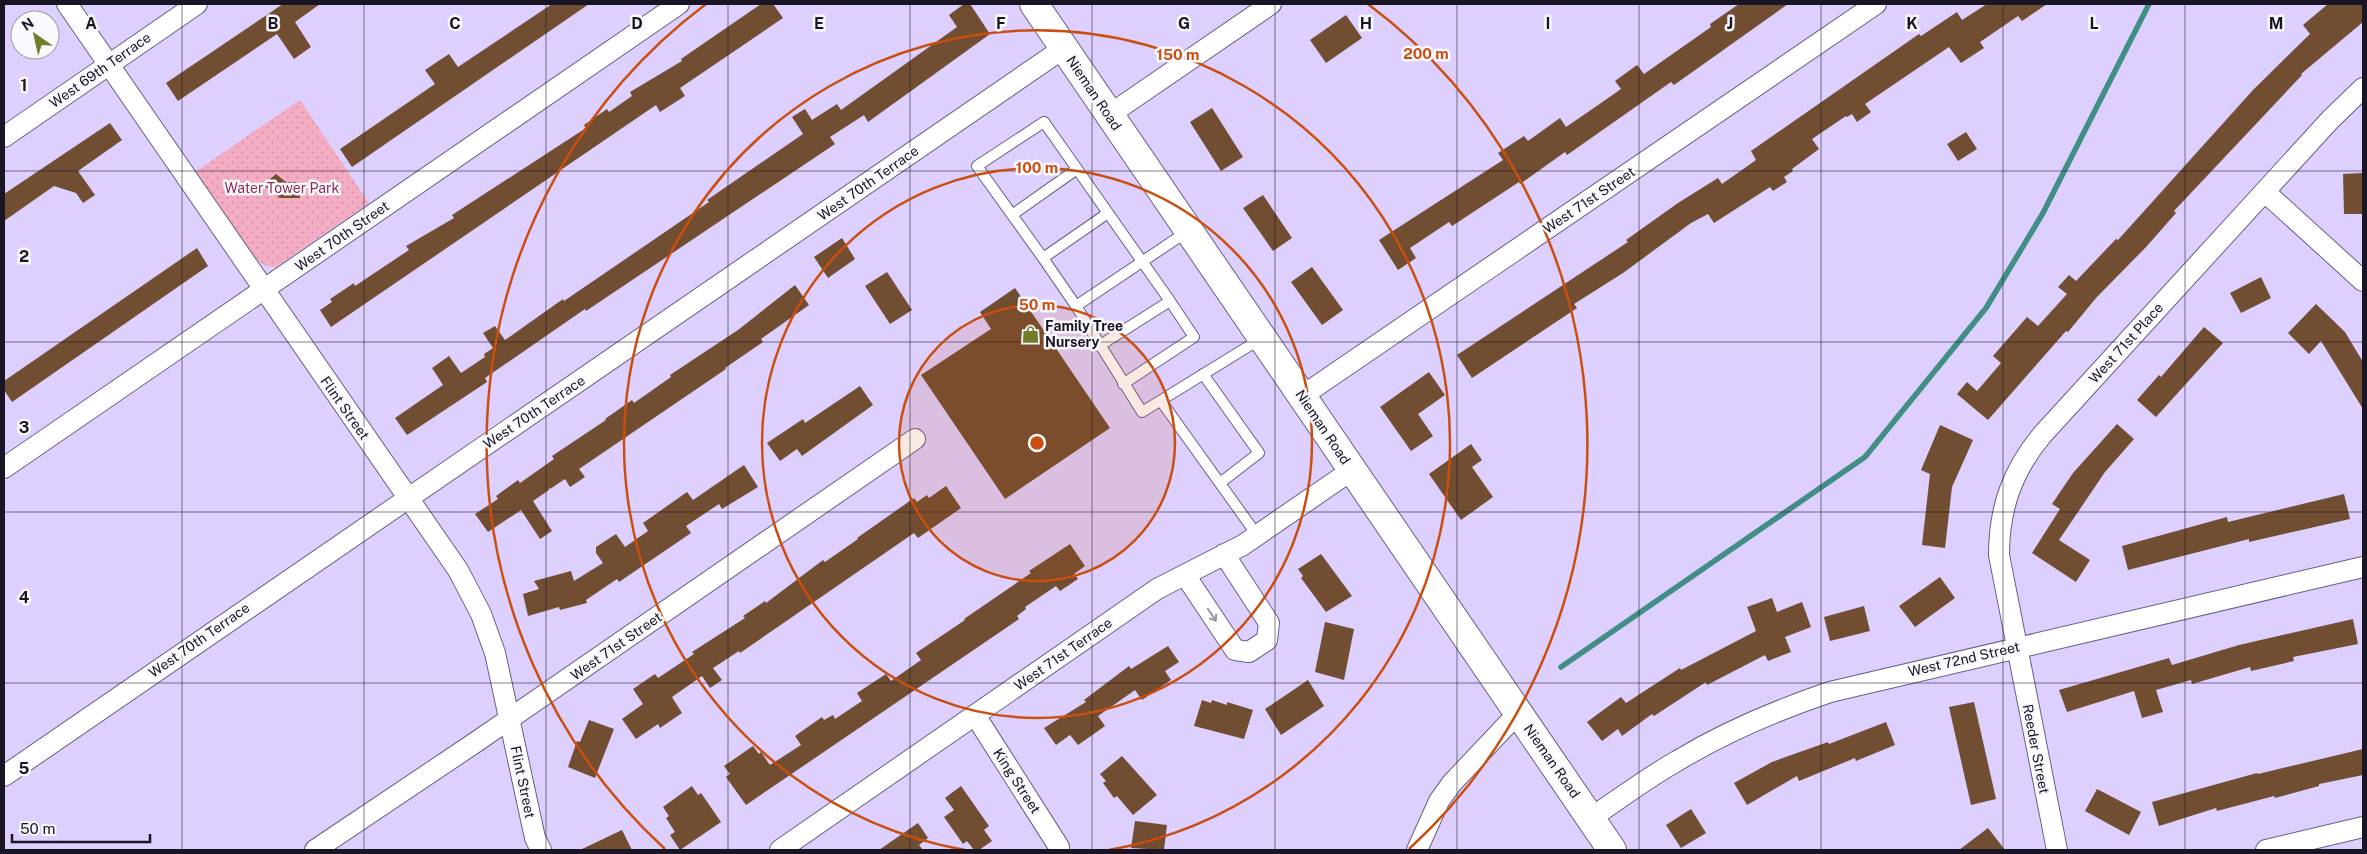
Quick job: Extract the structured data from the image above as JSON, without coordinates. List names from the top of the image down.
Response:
{
  "streets": {
    "main road": ["Nieman Road"],
    "street": [
      "West 69th Terrace",
      "West 70th Terrace",
      "West 71st Street",
      "West 70th Street",
      "West 71st Place",
      "Flint Street",
      "West 71st Terrace",
      "West 72nd Street",
      "Reeder Street",
      "King Street"
    ]
  },
  "crossings": [
    ["West 69th Terrace", "Flint Street"],
    ["Nieman Road", "West 70th Terrace"],
    ["Nieman Road", "West 71st Street"],
    ["Nieman Road", "West 71st Terrace"],
    ["Nieman Road", "West 72nd Street"],
    ["West 70th Terrace", "Flint Street"],
    ["West 71st Street", "Flint Street"],
    ["West 70th Street", "Flint Street"],
    ["West 71st Place", "West 72nd Street"],
    ["West 71st Place", "Reeder Street"],
    ["West 71st Terrace", "King Street"],
    ["West 72nd Street", "Reeder Street"]
  ],
  "parks": ["Water Tower Park"],
  "places": {
    "shop": ["Family Tree Nursery"]
  },
  "scale_bar": "50 m",
  "north": "top left",
  "grid": {
    "columns": [
      "A",
      "B",
      "C",
      "D",
      "E",
      "F",
      "G",
      "H",
      "I",
      "J",
      "K",
      "L",
      "M"
    ],
    "rows": [
      "1",
      "2",
      "3",
      "4",
      "5"
    ]
  },
  "rings": [
    "200 m",
    "150 m",
    "100 m",
    "50 m"
  ]
}
